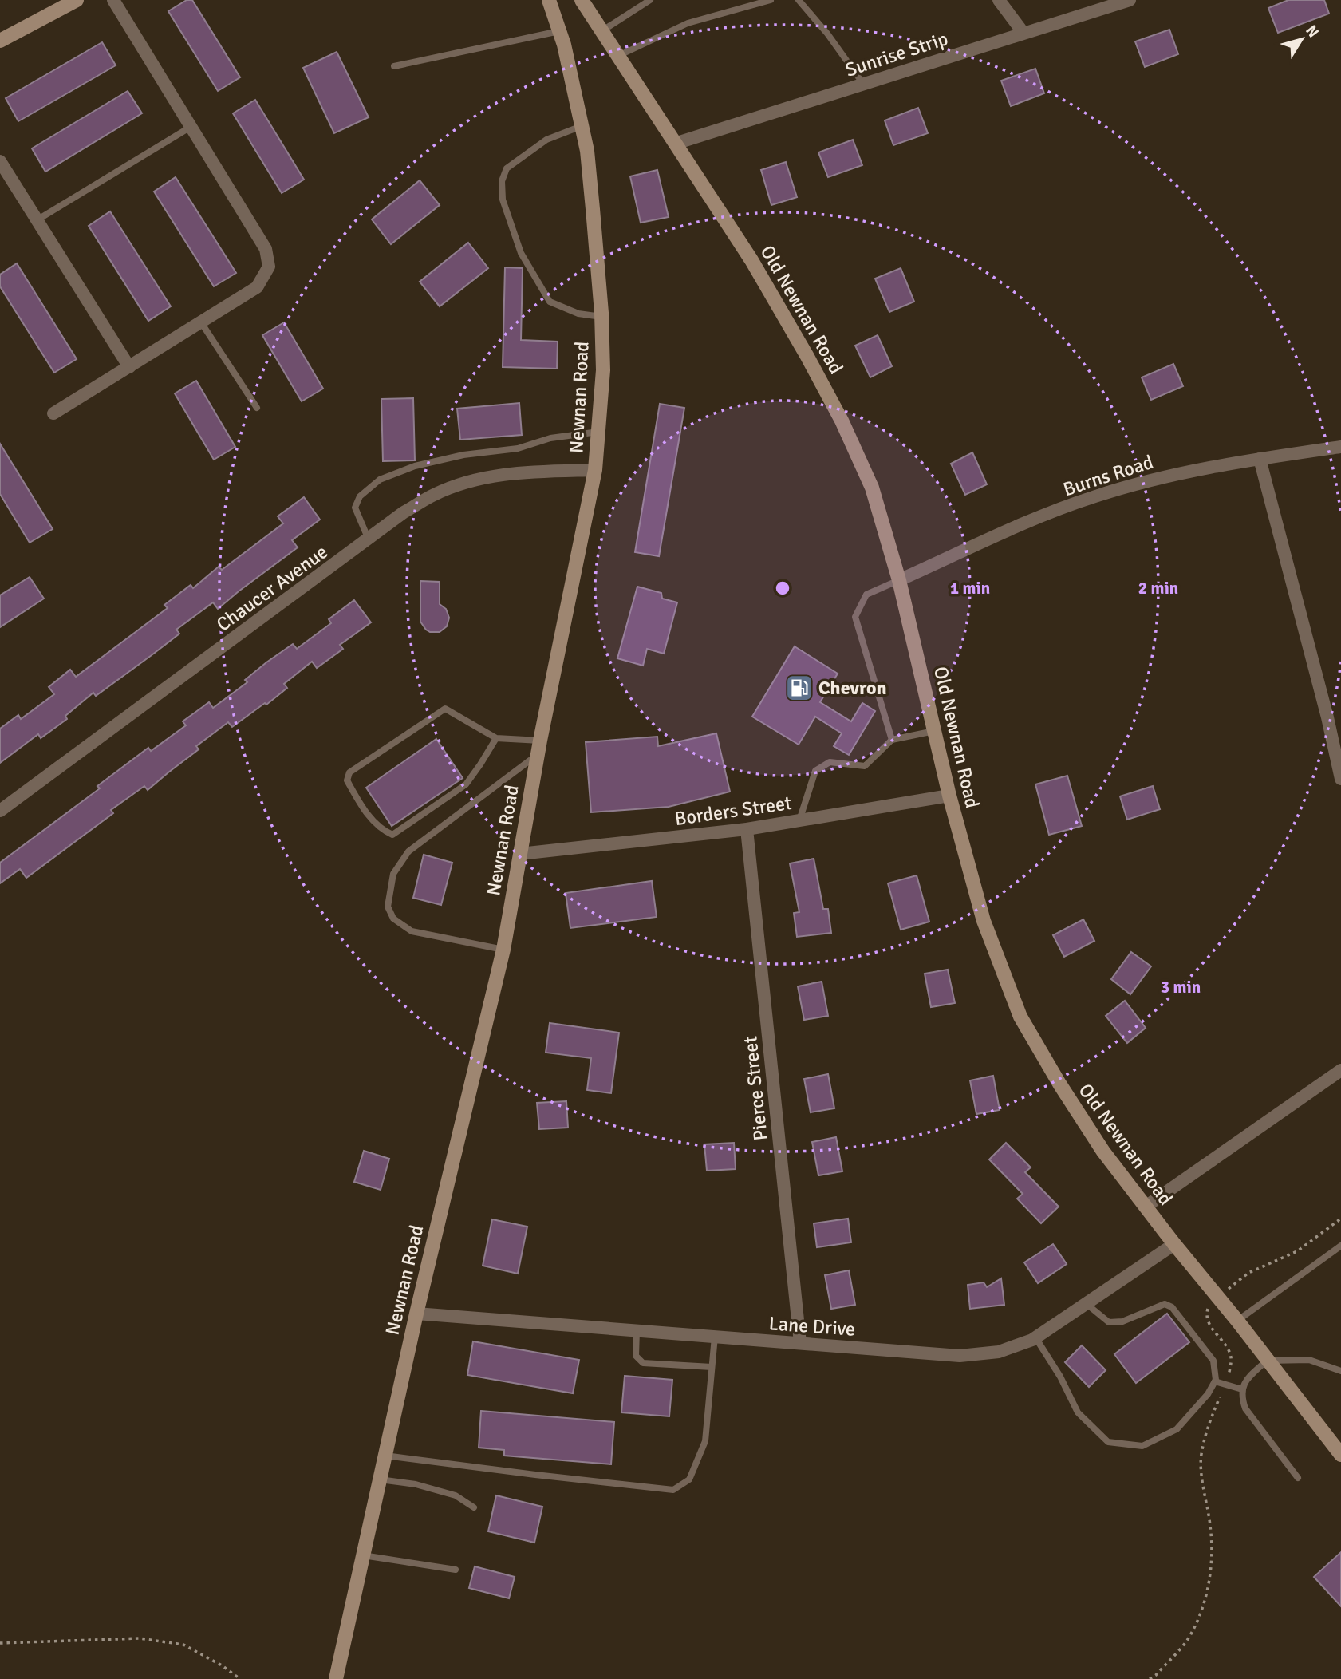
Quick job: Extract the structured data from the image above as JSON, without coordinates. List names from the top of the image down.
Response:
{
  "streets": {
    "street": [
      "Sunrise Strip",
      "Old Newnan Road",
      "Newnan Road",
      "Burns Road",
      "Chaucer Avenue",
      "Borders Street",
      "Pierce Street",
      "Lane Drive"
    ]
  },
  "crossings": [
    ["Sunrise Strip", "Old Newnan Road"],
    ["Old Newnan Road", "Burns Road"],
    ["Old Newnan Road", "Borders Street"],
    ["Old Newnan Road", "Lane Drive"],
    ["Newnan Road", "Chaucer Avenue"],
    ["Newnan Road", "Borders Street"],
    ["Newnan Road", "Lane Drive"],
    ["Borders Street", "Pierce Street"],
    ["Pierce Street", "Lane Drive"]
  ],
  "places": {
    "fuel station": ["Chevron"]
  },
  "north": "top right",
  "rings": ["1 min", "2 min", "3 min"]
}
